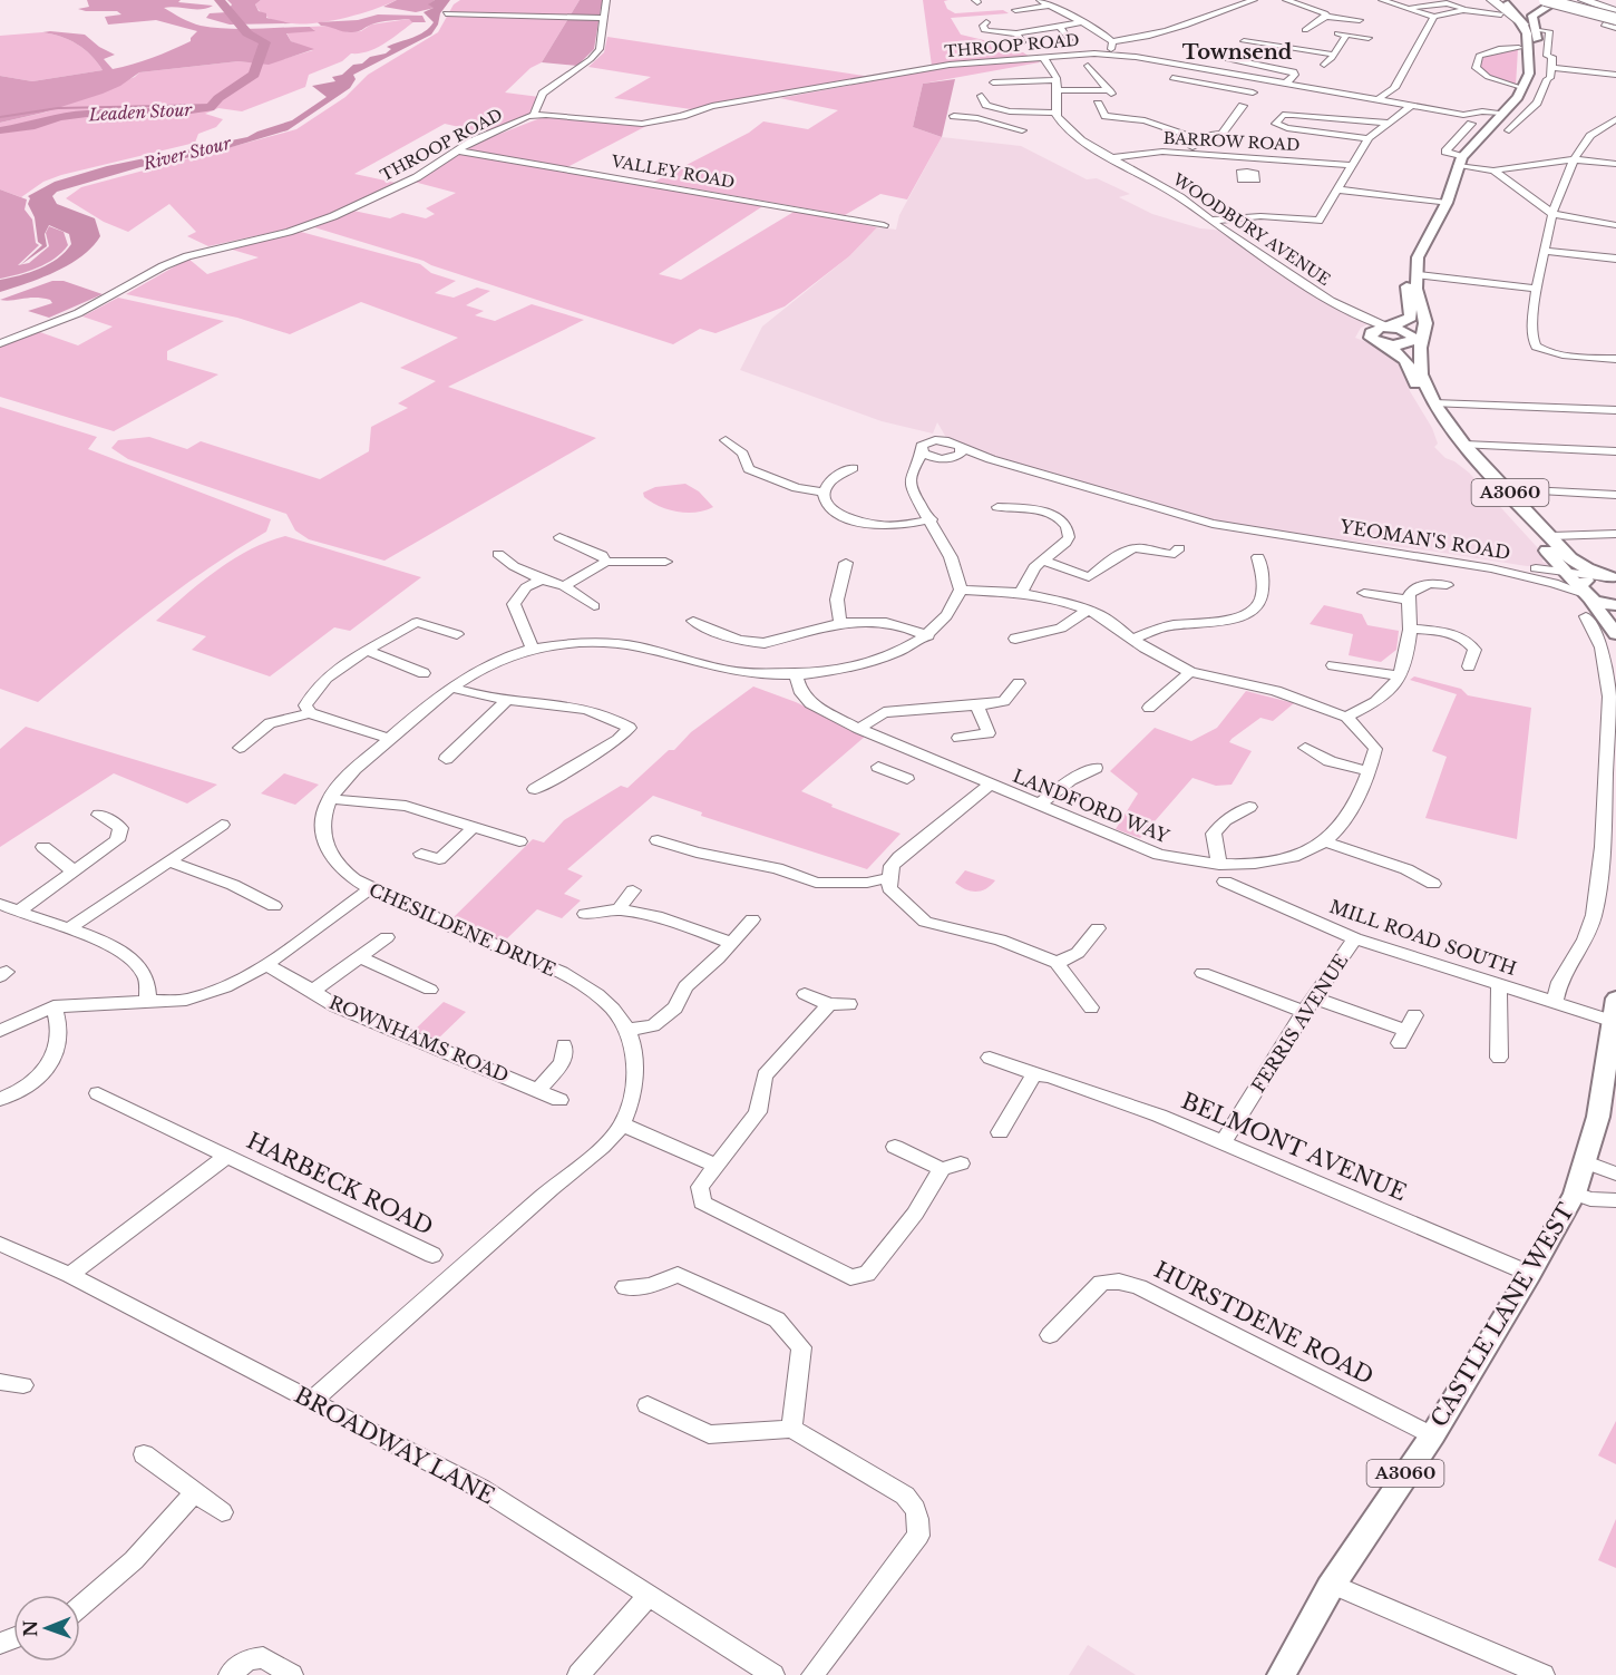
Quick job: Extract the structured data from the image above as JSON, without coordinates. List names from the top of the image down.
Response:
{
  "streets": {
    "main road": ["A3060", "CASTLE LANE WEST"],
    "street": [
      "THROOP ROAD",
      "BARROW ROAD",
      "VALLEY ROAD",
      "WOODBURY AVENUE",
      "YEOMAN'S ROAD",
      "LANDFORD WAY",
      "CHESILDENE DRIVE",
      "MILL ROAD SOUTH",
      "FERRIS AVENUE",
      "ROWNHAMS ROAD",
      "BELMONT AVENUE",
      "HARBECK ROAD",
      "HURSTDENE ROAD",
      "BROADWAY LANE"
    ]
  },
  "crossings": [
    ["THROOP ROAD", "VALLEY ROAD"],
    ["BARROW ROAD", "WOODBURY AVENUE"],
    ["A3060", "YEOMAN'S ROAD"],
    ["LANDFORD WAY", "CHESILDENE DRIVE"],
    ["MILL ROAD SOUTH", "FERRIS AVENUE"],
    ["MILL ROAD SOUTH", "CASTLE LANE WEST"],
    ["FERRIS AVENUE", "BELMONT AVENUE"],
    ["BELMONT AVENUE", "CASTLE LANE WEST"],
    ["HARBECK ROAD", "BROADWAY LANE"],
    ["CASTLE LANE WEST", "HURSTDENE ROAD"]
  ],
  "districts": ["Townsend"],
  "water": ["Leaden Stour", "River Stour"],
  "north": "left"
}
